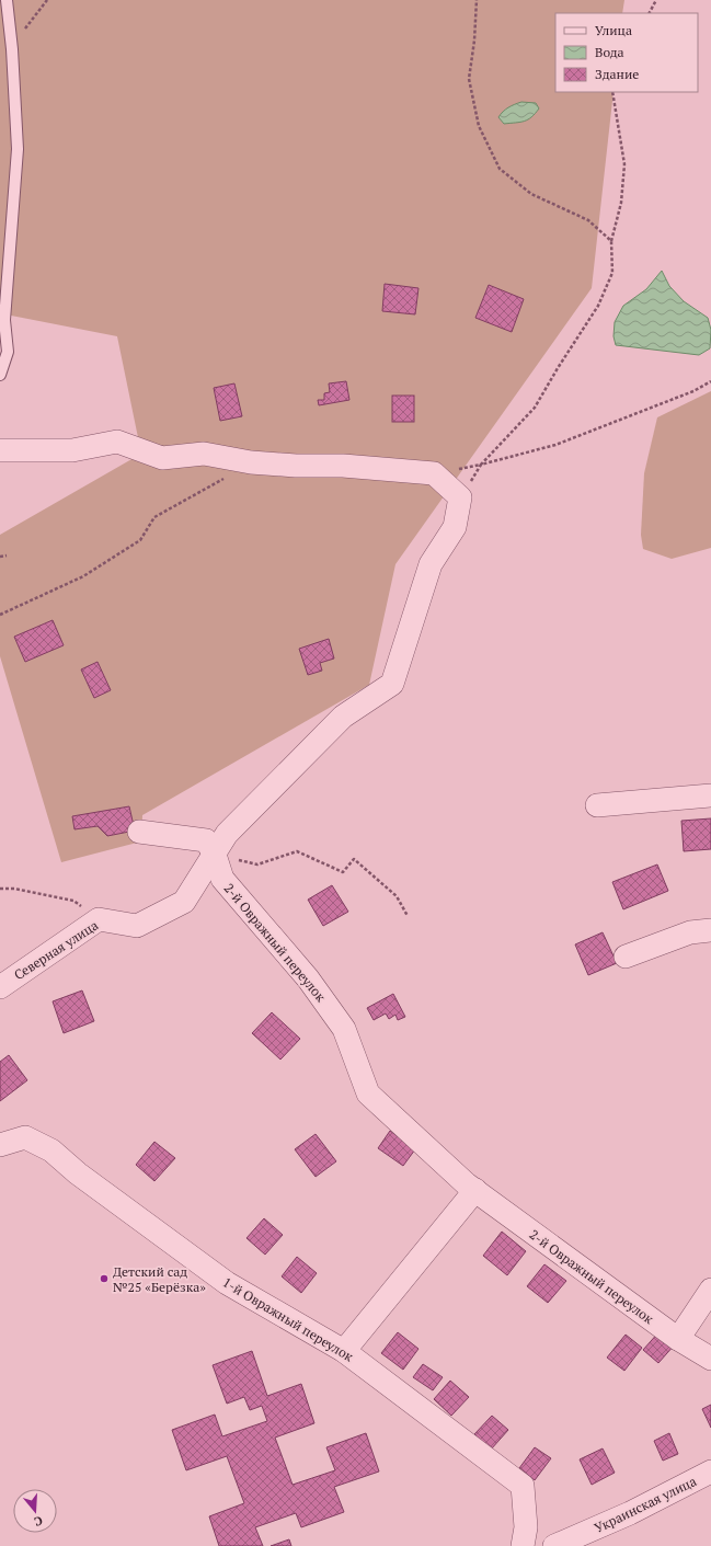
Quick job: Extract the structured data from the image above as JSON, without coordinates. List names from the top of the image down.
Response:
{
  "streets": {
    "street": [
      "2-й Овражный переулок",
      "Северная улица",
      "1-й Овражный переулок",
      "Украинская улица"
    ]
  },
  "crossings": [
    ["2-й Овражный переулок", "Северная улица"]
  ],
  "places": ["Детский сад №25 «Берёзка»"],
  "legend": ["Улица", "Вода", "Здание"],
  "north": "bottom"
}
